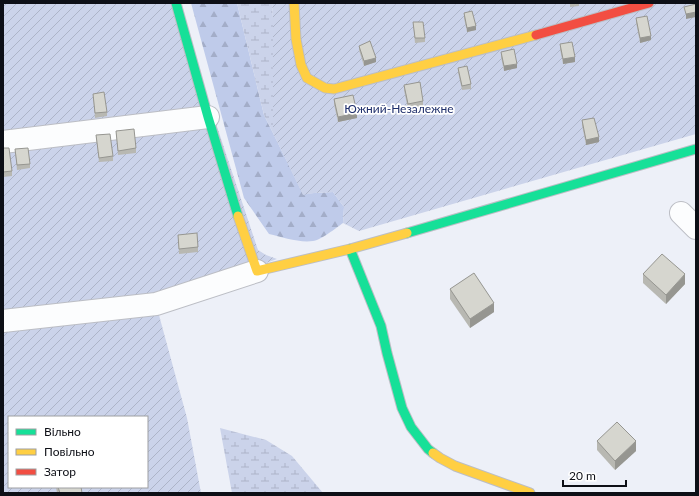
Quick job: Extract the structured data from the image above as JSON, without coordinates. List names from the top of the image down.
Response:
{
  "parks": ["Южний-Незалежне"],
  "legend": ["Вільно", "Повільно", "Затор"],
  "scale_bar": "20 m"
}
